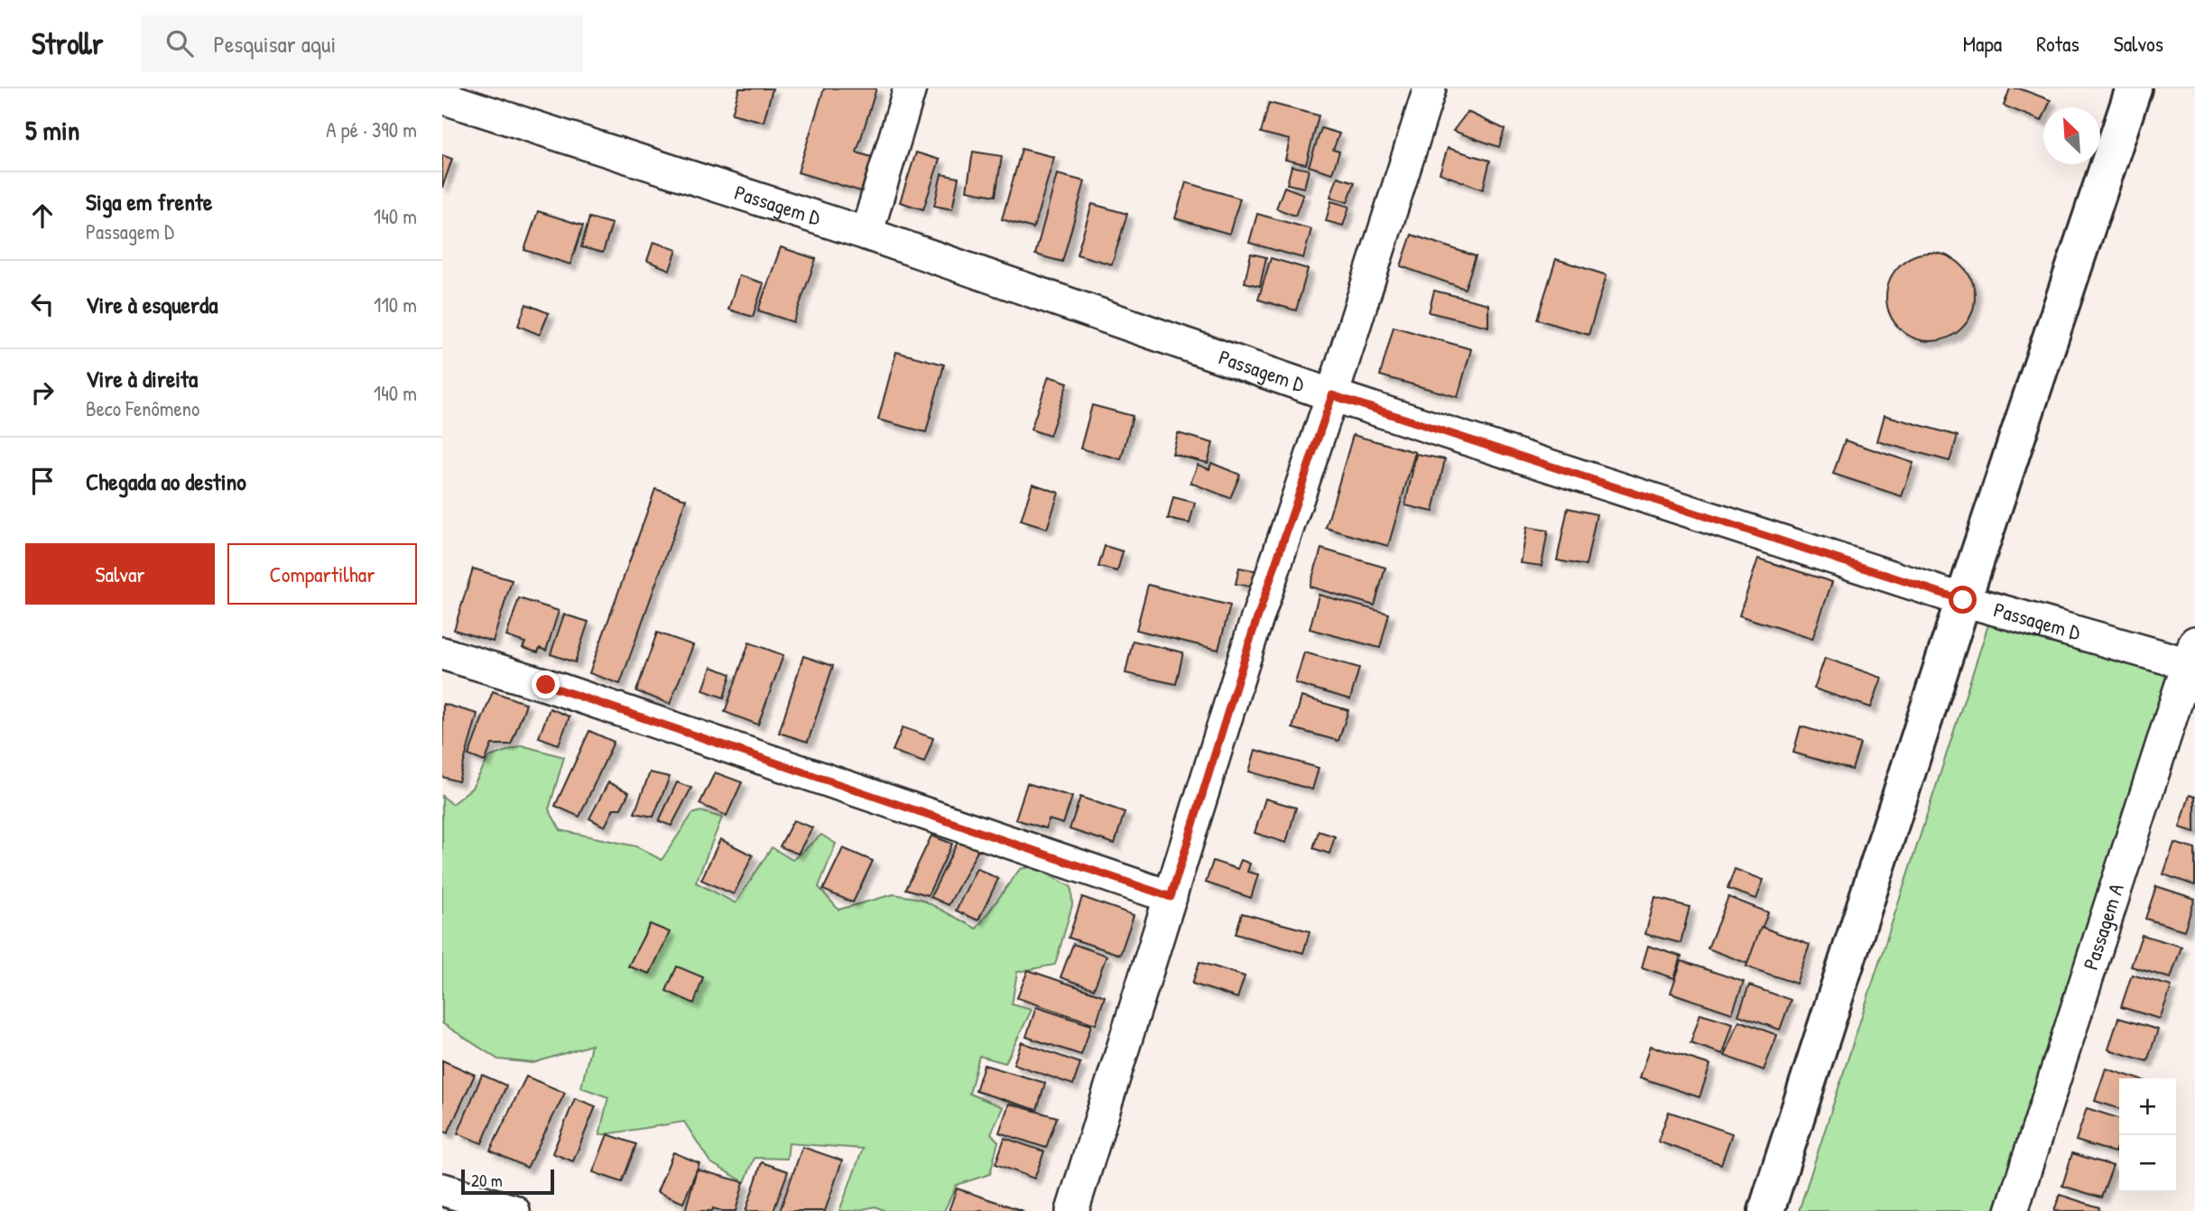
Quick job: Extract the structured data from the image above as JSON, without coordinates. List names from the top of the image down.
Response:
{
  "streets": {
    "street": ["Passagem D", "Passagem A"]
  },
  "crossings": [
    ["Passagem D", "Passagem A"]
  ],
  "scale_bar": "20 m",
  "north": "top left",
  "page": {
    "header": "Strollr",
    "search": "Pesquisar aqui",
    "nav": ["Mapa", "Rotas", "Salvos"],
    "heading": ["5 min", "A pé · 390 m"],
    "list": [
      ["Siga em frente", "Passagem D", "140 m"],
      ["Vire à esquerda", "110 m"],
      ["Vire à direita", "Beco Fenômeno", "140 m"],
      "Chegada ao destino"
    ],
    "buttons": ["Salvar", "Compartilhar"],
    "map_buttons": ["+", "−"],
    "scale": "20 m"
  }
}
